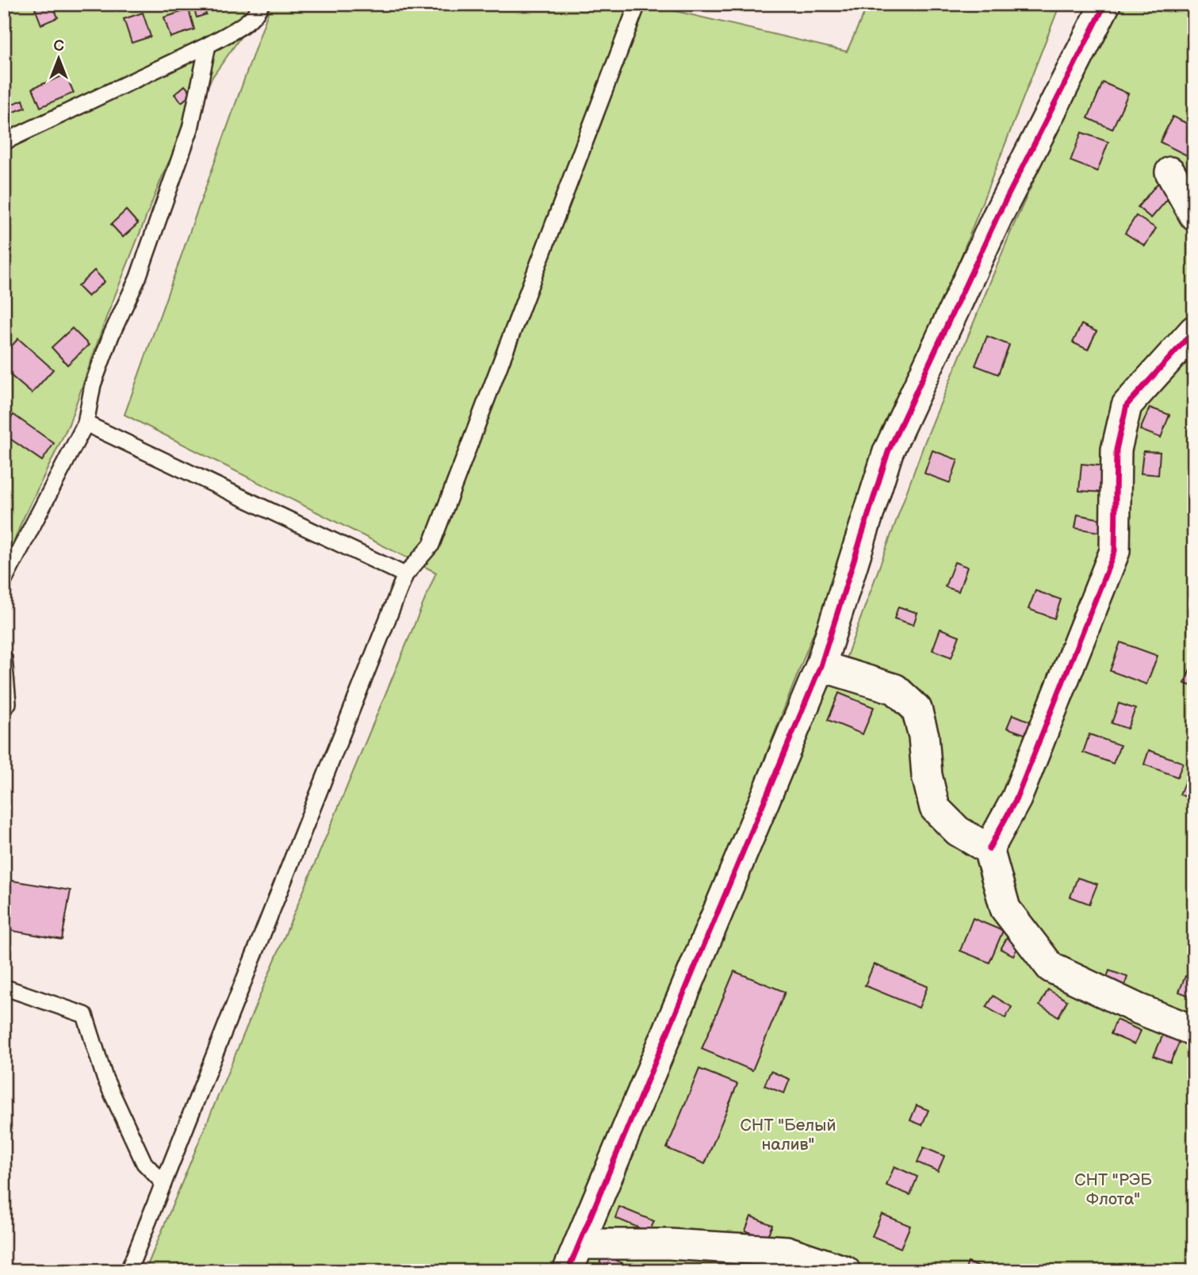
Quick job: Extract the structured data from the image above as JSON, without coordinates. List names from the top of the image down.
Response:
{
  "parks": ["СНТ \"Белый налив\"", "СНТ \"РЭБ Флота\""],
  "north": "top"
}
